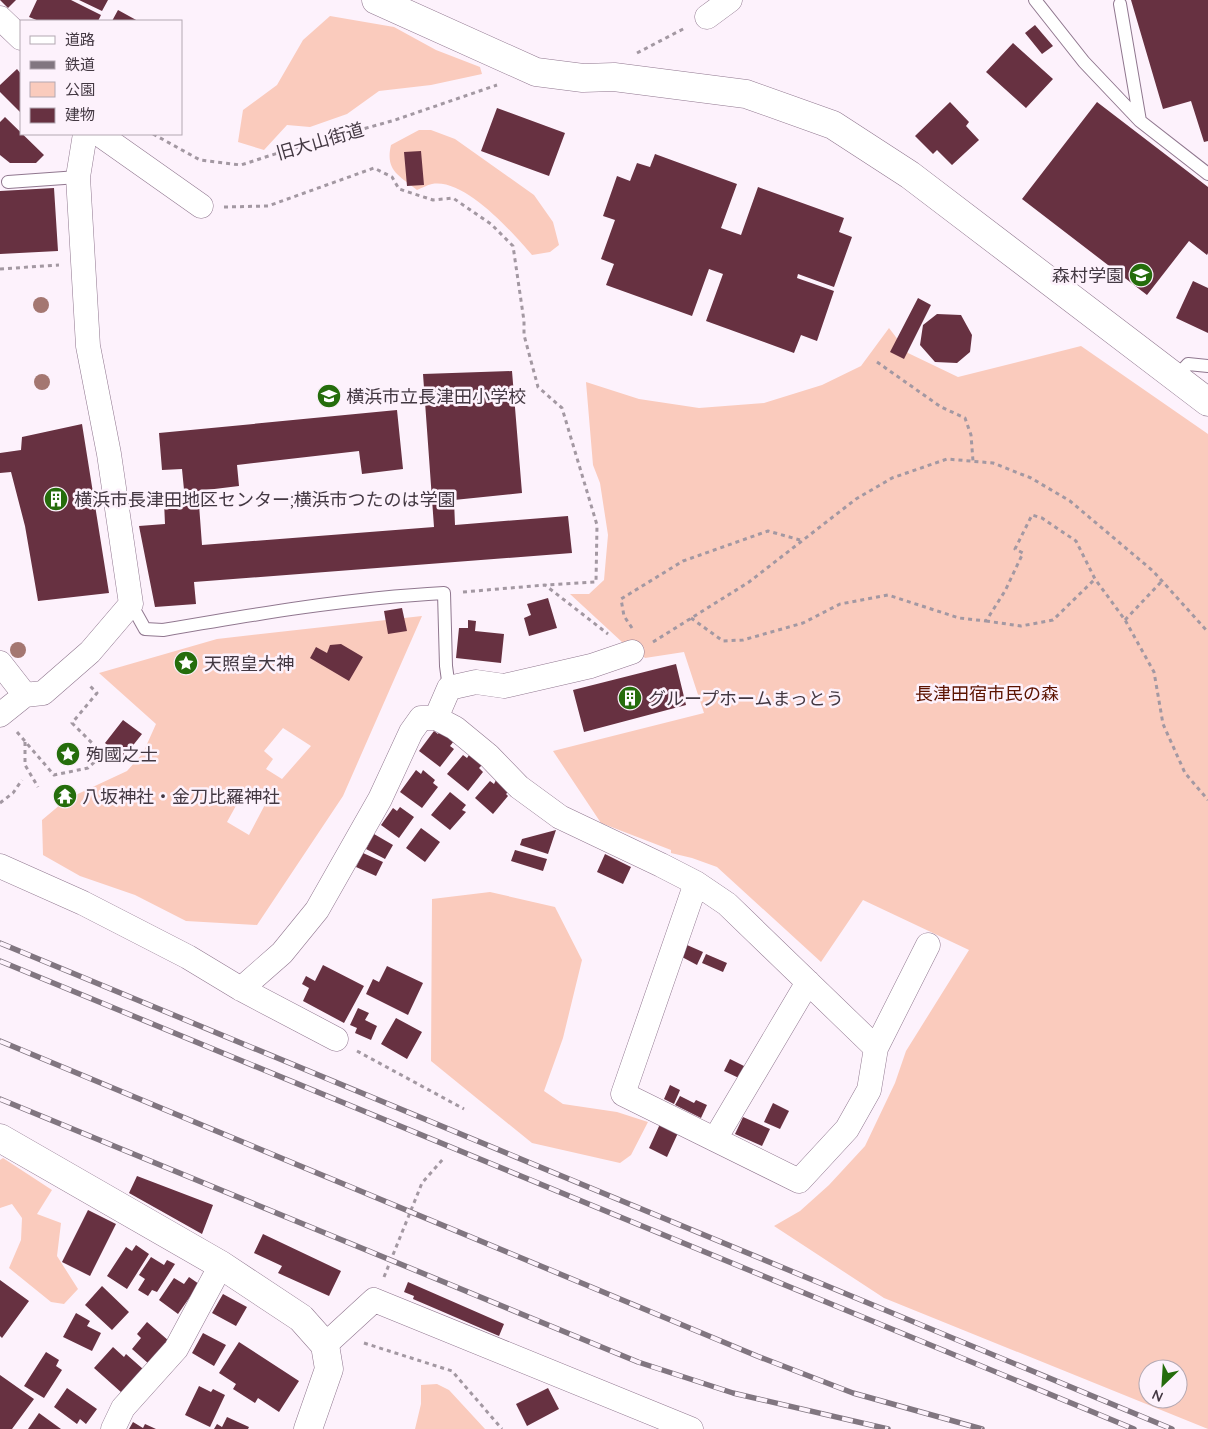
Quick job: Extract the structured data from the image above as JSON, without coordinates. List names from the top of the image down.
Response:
{
  "streets": {
    "path": ["旧大山街道"]
  },
  "parks": ["長津田宿市民の森"],
  "places": {
    "school or university": ["森村学園", "横浜市立長津田小学校"],
    "building": ["横浜市長津田地区センター;横浜市つたのは学園", "グループホームまっとう"],
    "place": ["天照皇大神", "殉國之士"],
    "temple": ["八坂神社・金刀比羅神社"]
  },
  "legend": [
    "道路",
    "鉄道",
    "公園",
    "建物"
  ],
  "north": "bottom left"
}
